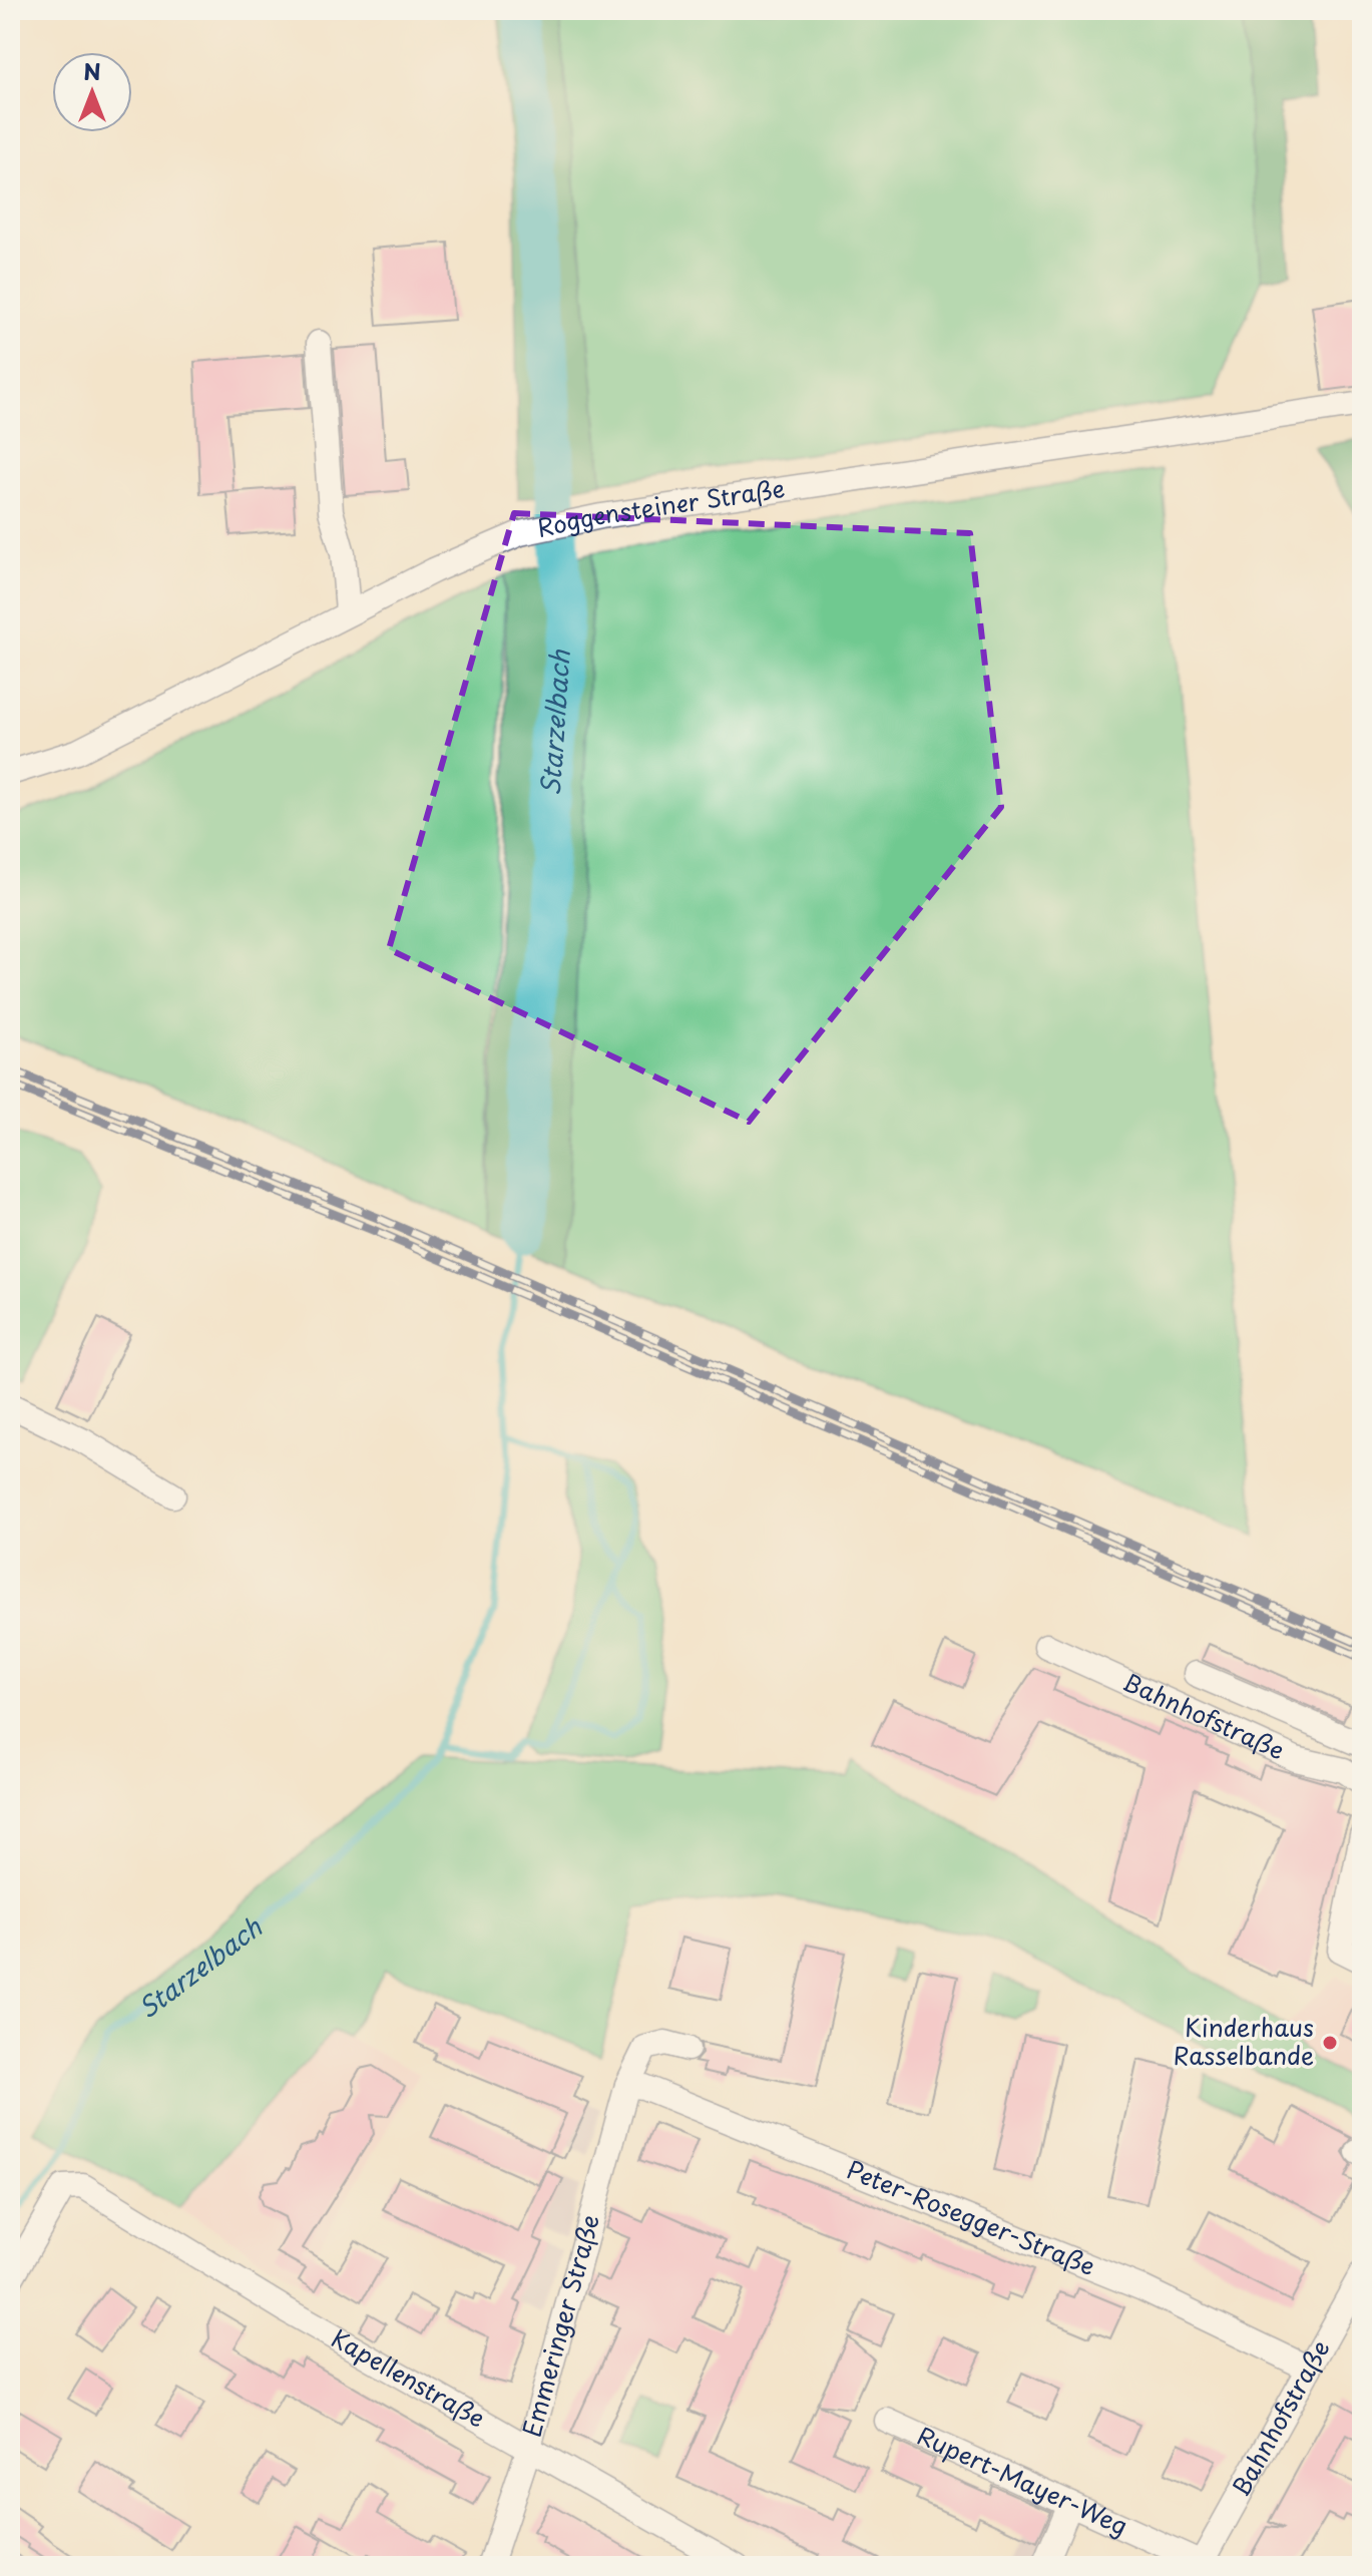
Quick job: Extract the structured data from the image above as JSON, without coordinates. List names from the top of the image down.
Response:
{
  "streets": {
    "street": [
      "Roggensteiner Straße",
      "Bahnhofstraße",
      "Peter-Rosegger-Straße",
      "Emmeringer Straße",
      "Kapellenstraße",
      "Rupert-Mayer-Weg"
    ]
  },
  "crossings": [
    ["Bahnhofstraße", "Peter-Rosegger-Straße"],
    ["Bahnhofstraße", "Rupert-Mayer-Weg"],
    ["Peter-Rosegger-Straße", "Emmeringer Straße"],
    ["Emmeringer Straße", "Kapellenstraße"]
  ],
  "water": ["Starzelbach"],
  "places": ["Kinderhaus Rasselbande"],
  "north": "top"
}
